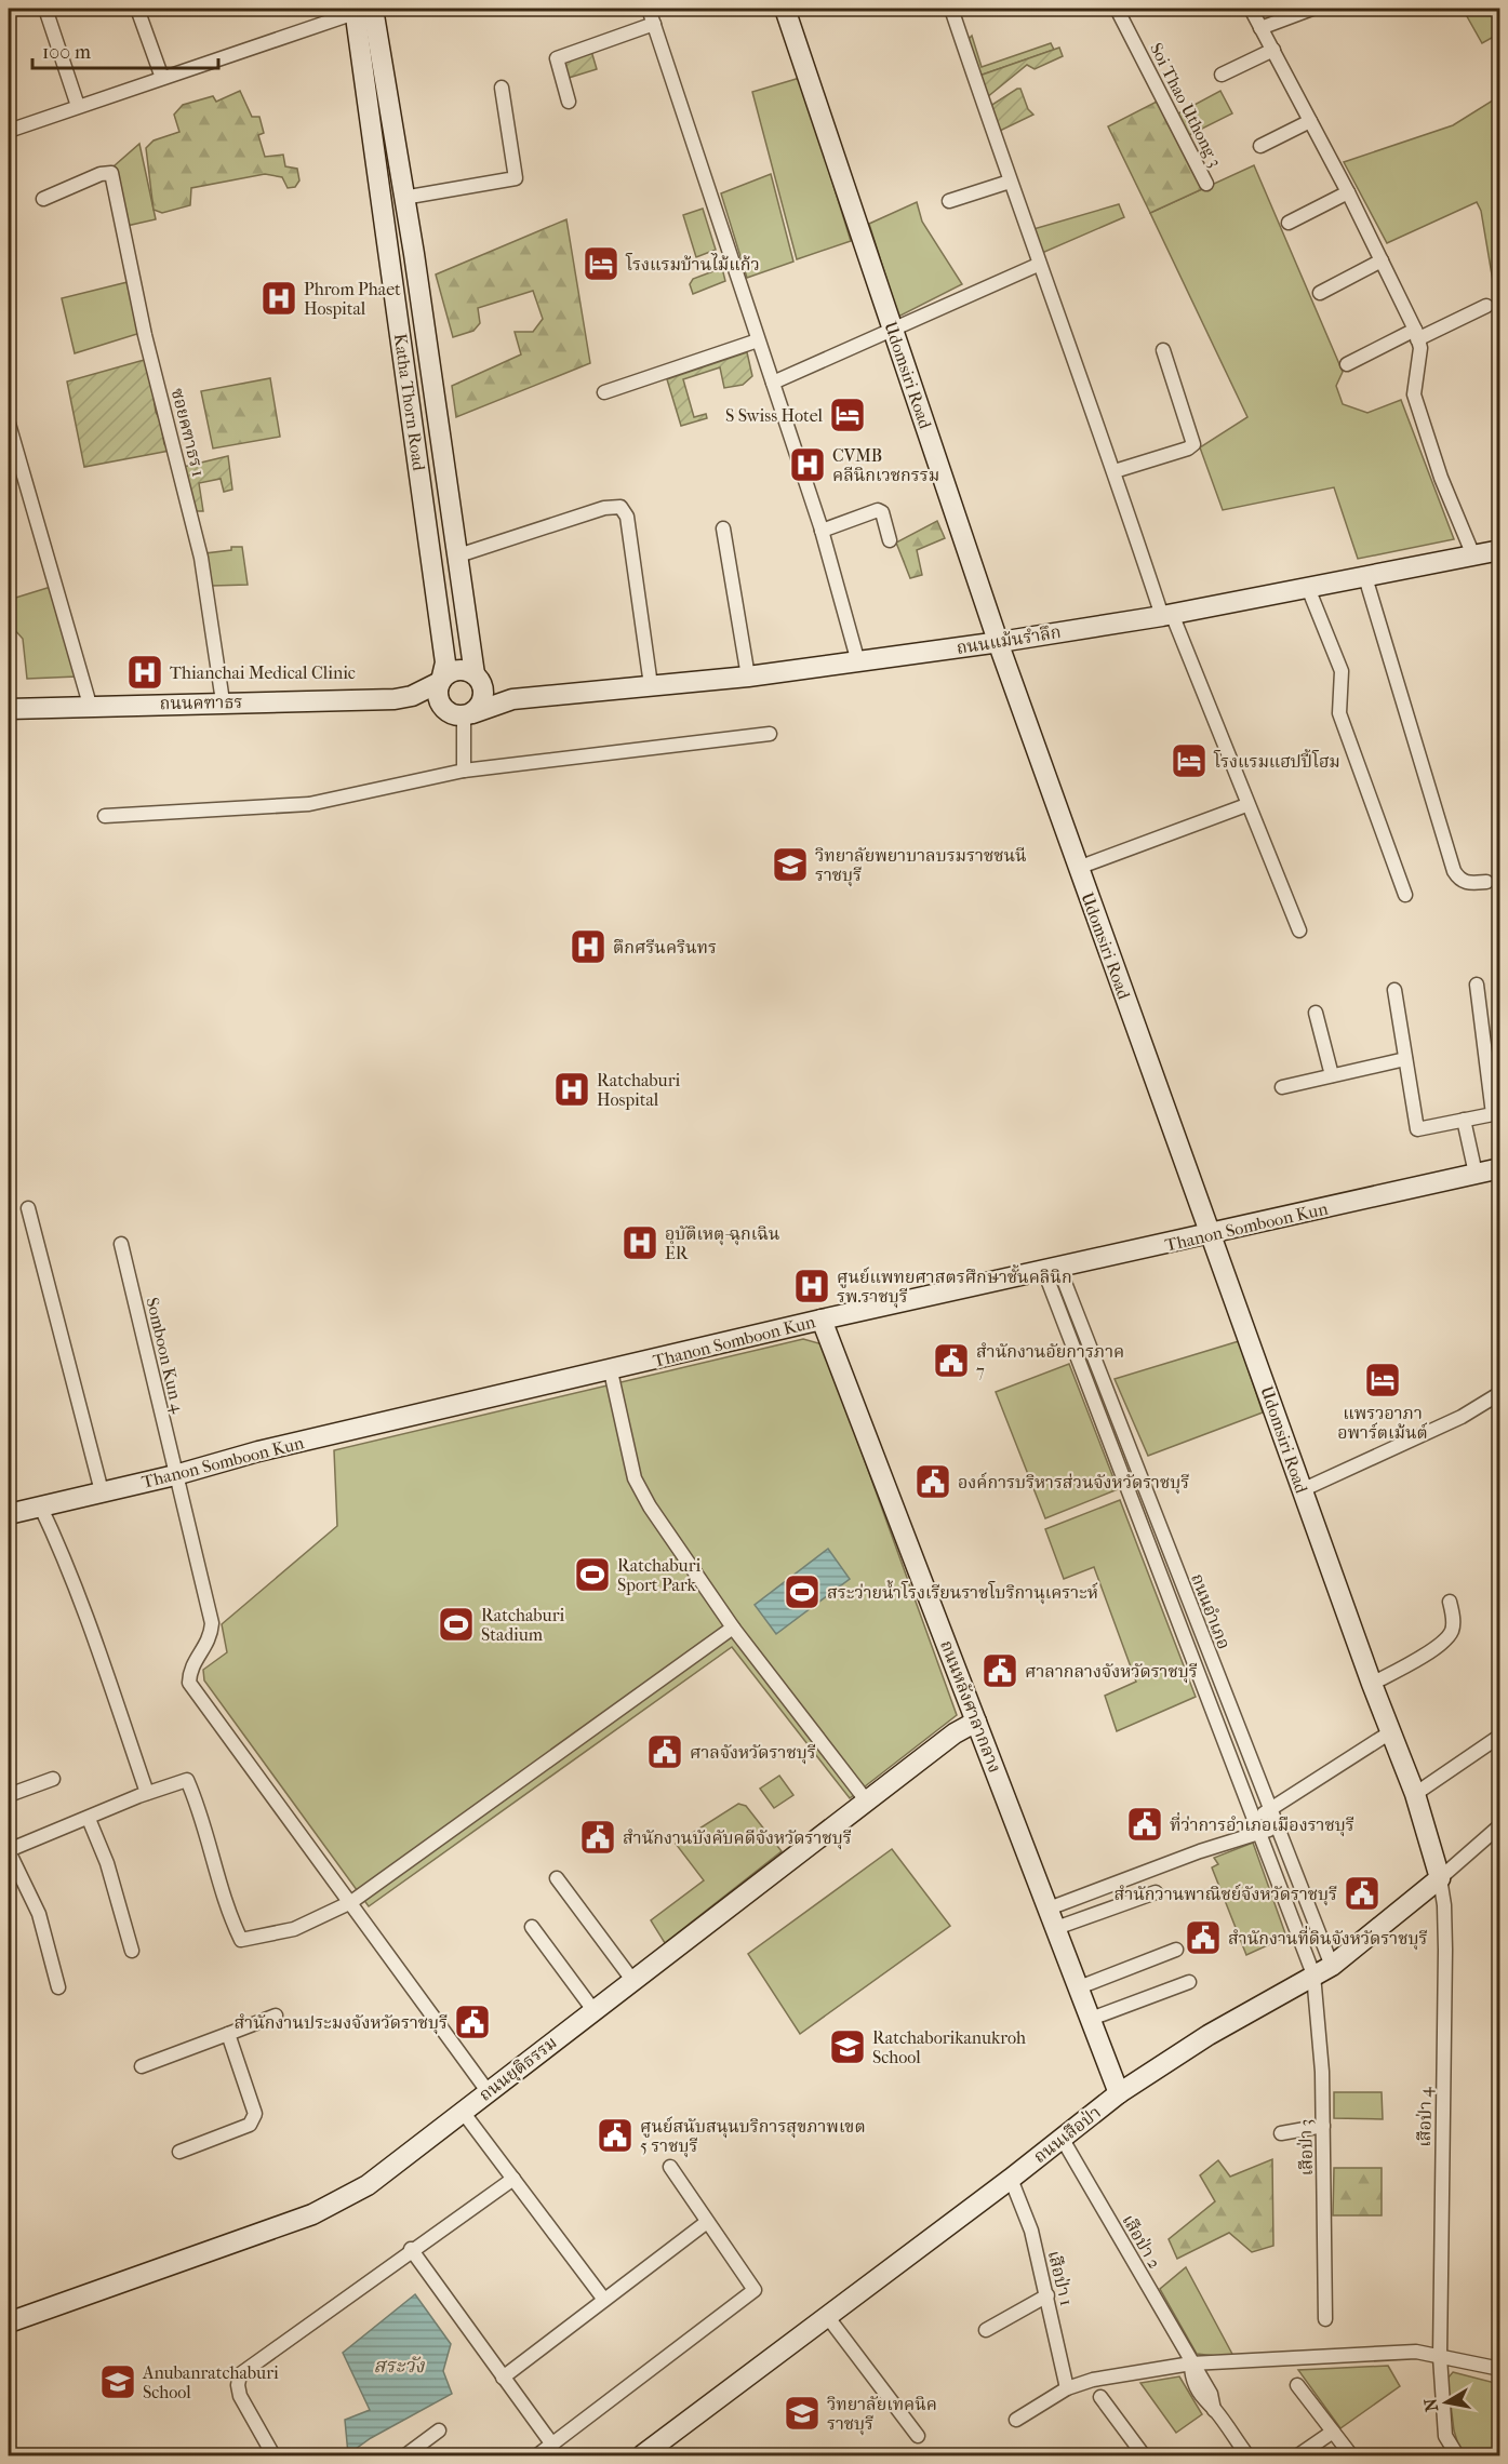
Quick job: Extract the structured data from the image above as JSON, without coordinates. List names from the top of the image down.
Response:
{
  "streets": {
    "street": [
      "Soi Thao Uthong 3",
      "Udomsiri Road",
      "Katha Thorn Road",
      "ซอยคฑาธร 1",
      "ถนนแม้นรำลึก",
      "ถนนคฑาธร",
      "Thanon Somboon Kun",
      "Somboon Kun 4",
      "ถนนอำเภอ",
      "ถนนหลังศาลากลาง",
      "ถนนยุติธรรม",
      "เสือป่า 4",
      "ถนนเสือป่า",
      "เสือป่า 3",
      "เสือป่า 2",
      "เสือป่า 1"
    ]
  },
  "crossings": [
    ["Udomsiri Road", "ถนนแม้นรำลึก"],
    ["Udomsiri Road", "Thanon Somboon Kun"],
    ["Udomsiri Road", "เสือป่า 4"],
    ["Udomsiri Road", "ถนนเสือป่า"],
    ["Katha Thorn Road", "ถนนแม้นรำลึก"],
    ["Katha Thorn Road", "ถนนคฑาธร"],
    ["ซอยคฑาธร 1", "ถนนคฑาธร"],
    ["ถนนแม้นรำลึก", "ถนนคฑาธร"],
    ["Thanon Somboon Kun", "Somboon Kun 4"],
    ["Thanon Somboon Kun", "ถนนอำเภอ"],
    ["Thanon Somboon Kun", "ถนนหลังศาลากลาง"],
    ["ถนนอำเภอ", "ถนนเสือป่า"],
    ["ถนนอำเภอ", "เสือป่า 3"],
    ["ถนนหลังศาลากลาง", "ถนนยุติธรรม"],
    ["ถนนหลังศาลากลาง", "ถนนเสือป่า"],
    ["เสือป่า 4", "ถนนเสือป่า"],
    ["ถนนเสือป่า", "เสือป่า 3"],
    ["ถนนเสือป่า", "เสือป่า 2"],
    ["ถนนเสือป่า", "เสือป่า 1"]
  ],
  "water": ["สระวัง"],
  "places": {
    "hotel": [
      "โรงแรมบ้านไม้แก้ว",
      "S Swiss Hotel",
      "โรงแรมแฮปปี้โฮม",
      "แพรวอาภา อพาร์ตเม้นต์"
    ],
    "hospital": [
      "Phrom Phaet Hospital",
      "CVMB คลีนิกเวชกรรม",
      "Thianchai Medical Clinic",
      "ตึกศรีนครินทร",
      "Ratchaburi Hospital",
      "อุบัติเหตุ-ฉุกเฉิน ER",
      "ศูนย์แพทยศาสตรศึกษาชั้นคลินิก รพ.ราชบุรี"
    ],
    "school or university": [
      "วิทยาลัยพยาบาลบรมราชชนนี ราชบุรี",
      "Ratchaborikanukroh School",
      "Anubanratchaburi School",
      "วิทยาลัยเทคนิค ราชบุรี"
    ],
    "public building": [
      "สำนักงานอัยการภาค 7",
      "องค์การบริหารส่วนจังหวัดราชบุรี",
      "ศาลากลางจังหวัดราชบุรี",
      "ศาลจังหวัดราชบุรี",
      "ที่ว่าการอำเภอเมืองราชบุรี",
      "สำนักงานบังคับคดีจังหวัดราชบุรี",
      "สำนักวานพาณิชย์จังหวัดราชบุรี",
      "สำนักงานที่ดินจังหวัดราชบุรี",
      "สำนักงานประมงจังหวัดราชบุรี",
      "ศูนย์สนับสนุนบริการสุขภาพเขต 5 ราชบุรี"
    ],
    "sports": ["Ratchaburi Sport Park", "สระว่ายน้ำโรงเรียนราชโบริกานุเคราะห์", "Ratchaburi Stadium"]
  },
  "scale_bar": "100 m",
  "north": "left"
}
